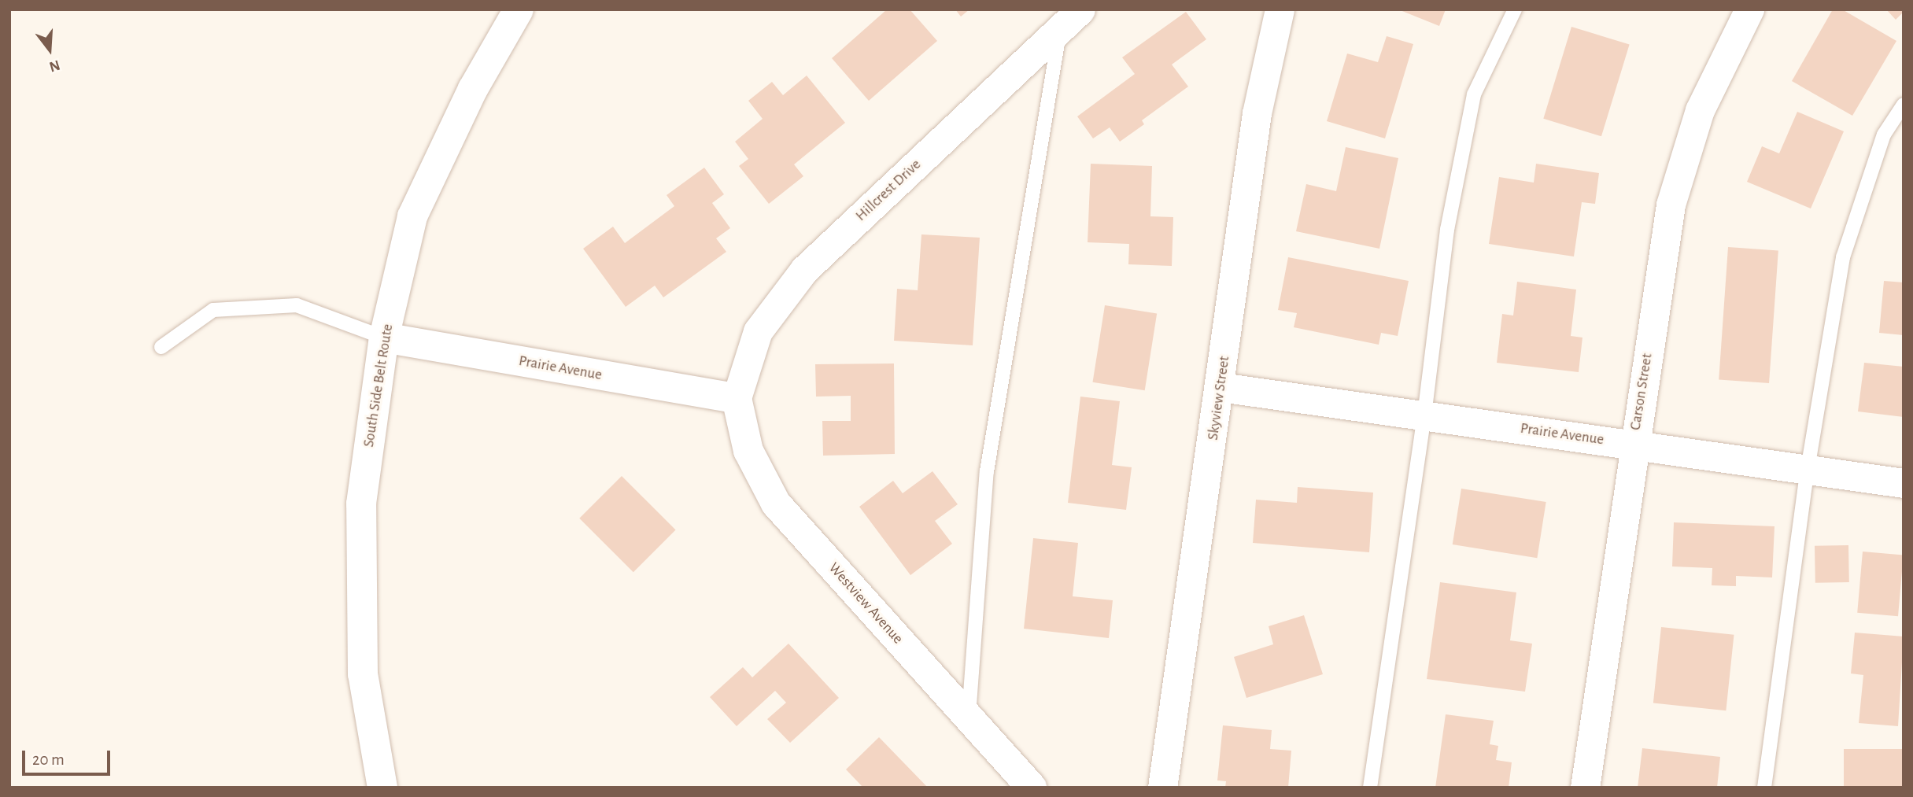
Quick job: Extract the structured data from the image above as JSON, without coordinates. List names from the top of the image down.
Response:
{
  "streets": {
    "street": [
      "Hillcrest Drive",
      "Prairie Avenue",
      "South Side Belt Route",
      "Carson Street",
      "Skyview Street",
      "Westview Avenue"
    ]
  },
  "crossings": [
    ["Hillcrest Drive", "Prairie Avenue"],
    ["Hillcrest Drive", "Westview Avenue"],
    ["Prairie Avenue", "South Side Belt Route"],
    ["Prairie Avenue", "Carson Street"],
    ["Prairie Avenue", "Skyview Street"],
    ["Prairie Avenue", "Westview Avenue"]
  ],
  "scale_bar": "20 m",
  "north": "bottom"
}
